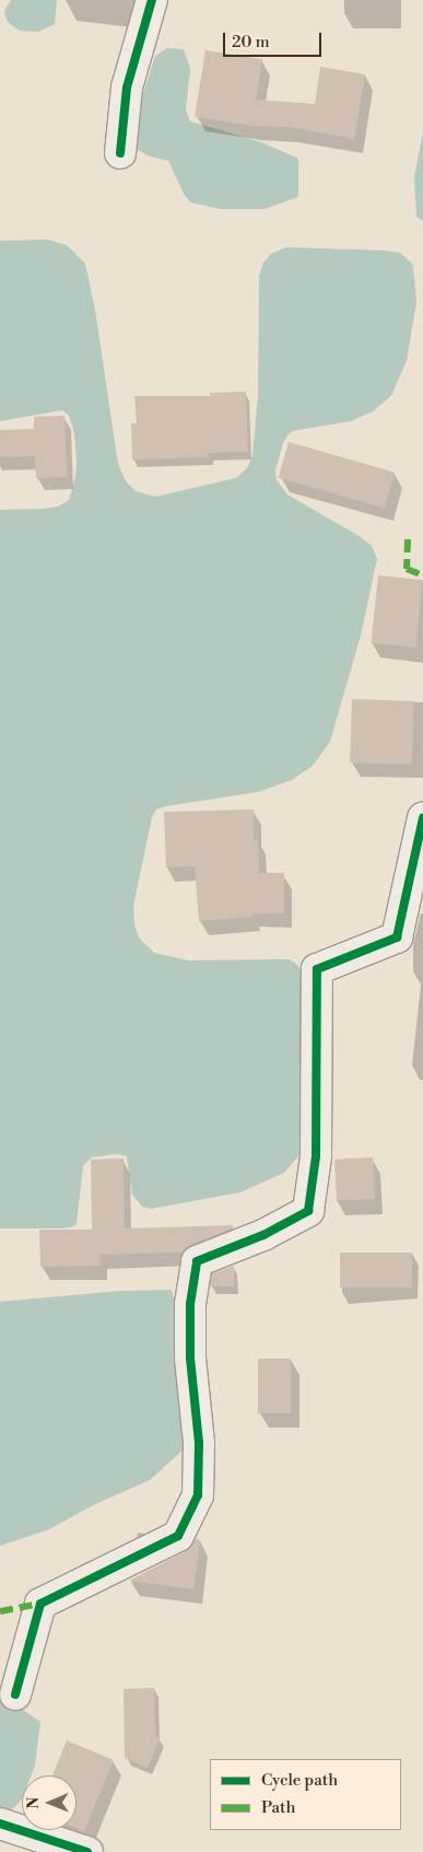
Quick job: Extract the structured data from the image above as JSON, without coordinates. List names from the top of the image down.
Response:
{
  "legend": ["Cycle path", "Path"],
  "scale_bar": "20 m",
  "north": "left"
}
